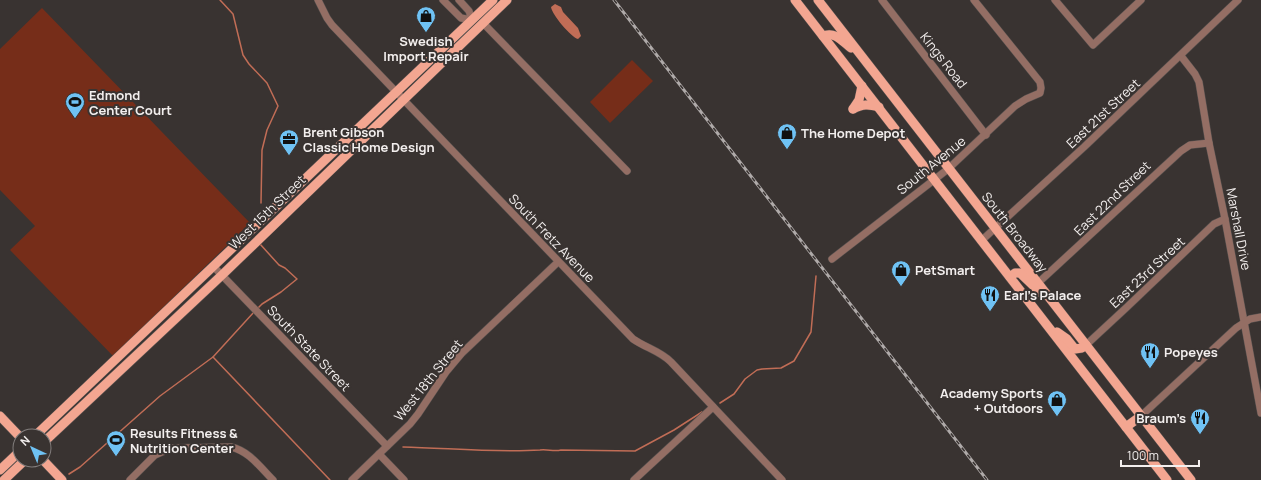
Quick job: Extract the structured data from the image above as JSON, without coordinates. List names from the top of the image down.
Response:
{
  "streets": {
    "main road": ["West 15th Street", "South Broadway"],
    "street": [
      "Kings Road",
      "East 21st Street",
      "South Avenue",
      "East 22nd Street",
      "Marshall Drive",
      "South Fretz Avenue",
      "East 23rd Street",
      "South State Street",
      "West 18th Street"
    ]
  },
  "crossings": [
    ["Kings Road", "South Avenue"],
    ["East 21st Street", "Marshall Drive"],
    ["East 21st Street", "South Broadway"],
    ["South Avenue", "South Broadway"],
    ["East 22nd Street", "Marshall Drive"],
    ["East 22nd Street", "South Broadway"],
    ["West 15th Street", "South Fretz Avenue"],
    ["West 15th Street", "South State Street"],
    ["Marshall Drive", "East 23rd Street"],
    ["South Broadway", "East 23rd Street"],
    ["South Fretz Avenue", "West 18th Street"],
    ["South State Street", "West 18th Street"]
  ],
  "places": {
    "shop": [
      "Swedish Import Repair",
      "The Home Depot",
      "PetSmart",
      "Academy Sports + Outdoors"
    ],
    "sports": ["Edmond Center Court", "Results Fitness & Nutrition Center"],
    "office": ["Brent Gibson Classic Home Design"],
    "restaurant": ["Earl's Palace", "Popeyes", "Braum’s"]
  },
  "scale_bar": "100 m",
  "north": "top left"
}
